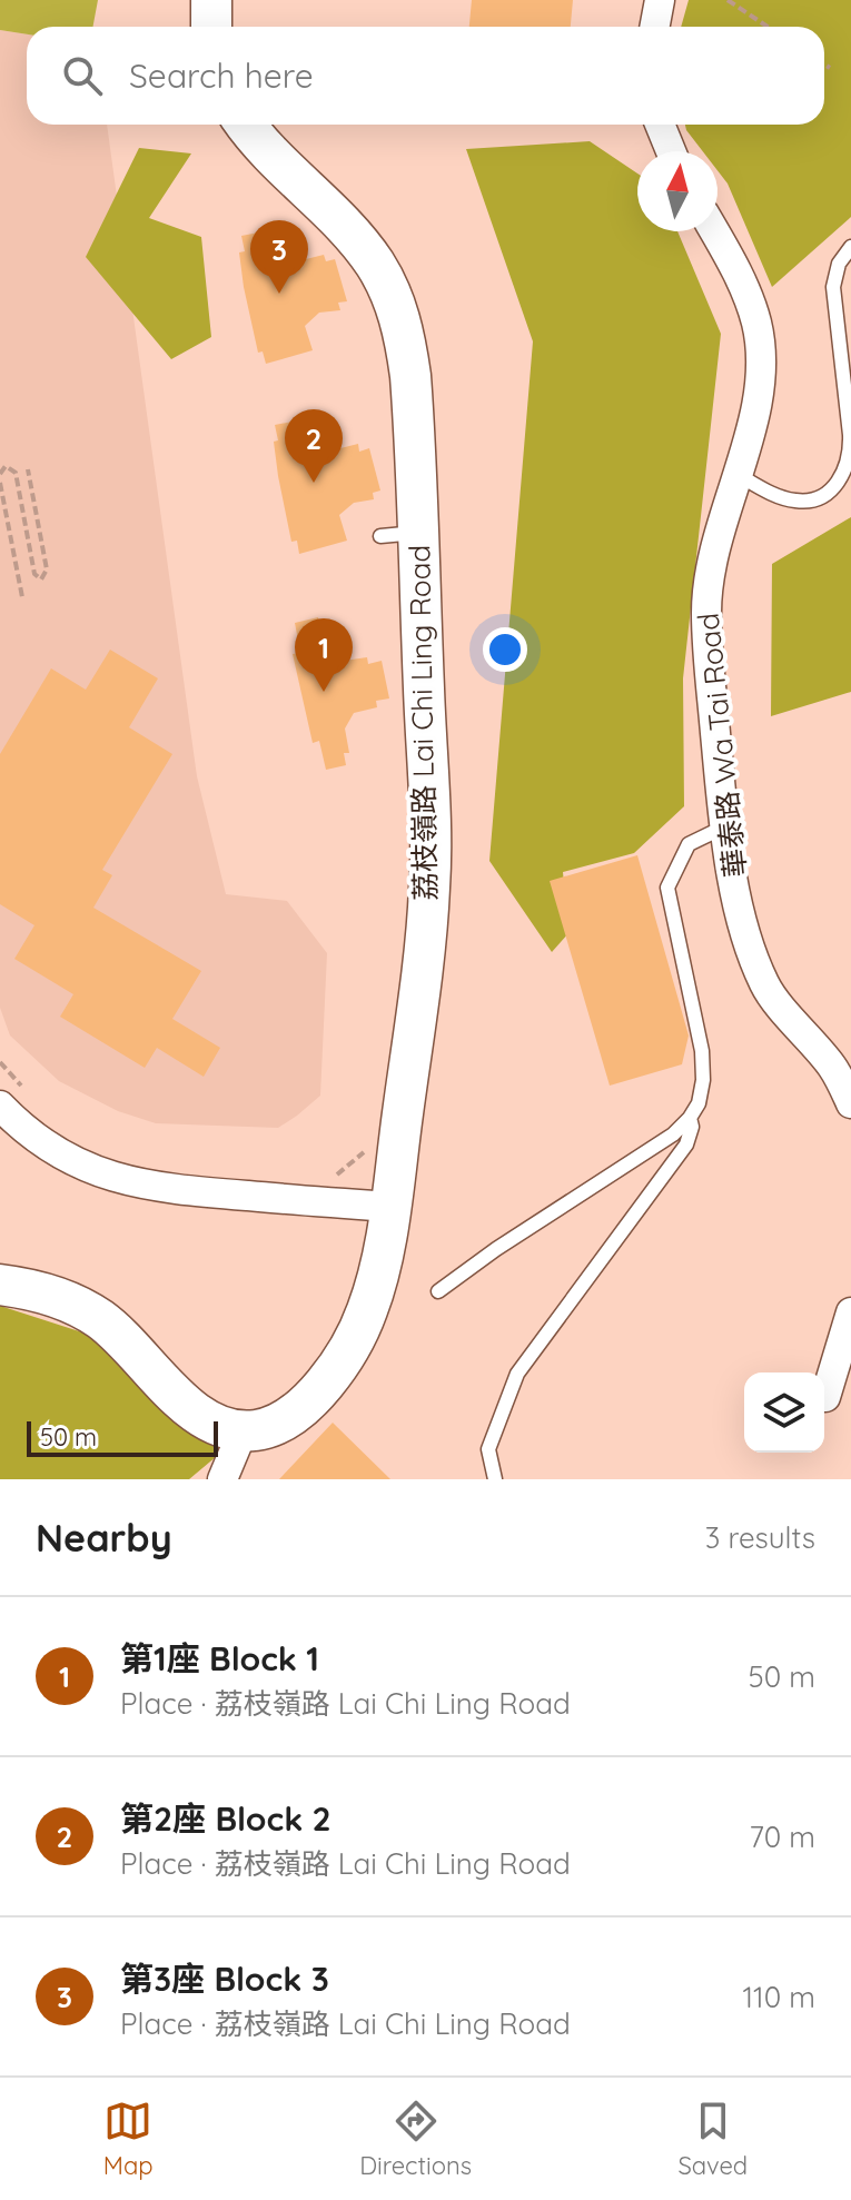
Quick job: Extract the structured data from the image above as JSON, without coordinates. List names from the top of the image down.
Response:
{
  "streets": {
    "street": ["荔枝嶺路 Lai Chi Ling Road", "華泰路 Wa Tai Road"]
  },
  "scale_bar": "50 m",
  "north": "top",
  "page": {
    "search": "Search here",
    "pins": ["3", "2", "1"],
    "scale": "50 m",
    "heading": ["Nearby", "3 results"],
    "list": [
      {
        "mark": "1",
        "name": "第1座 Block 1",
        "note": "Place · 荔枝嶺路 Lai Chi Ling Road",
        "value": "50 m"
      },
      {
        "mark": "2",
        "name": "第2座 Block 2",
        "note": "Place · 荔枝嶺路 Lai Chi Ling Road",
        "value": "70 m"
      },
      {
        "mark": "3",
        "name": "第3座 Block 3",
        "note": "Place · 荔枝嶺路 Lai Chi Ling Road",
        "value": "110 m"
      }
    ],
    "nav": ["Map", "Directions", "Saved"]
  }
}
